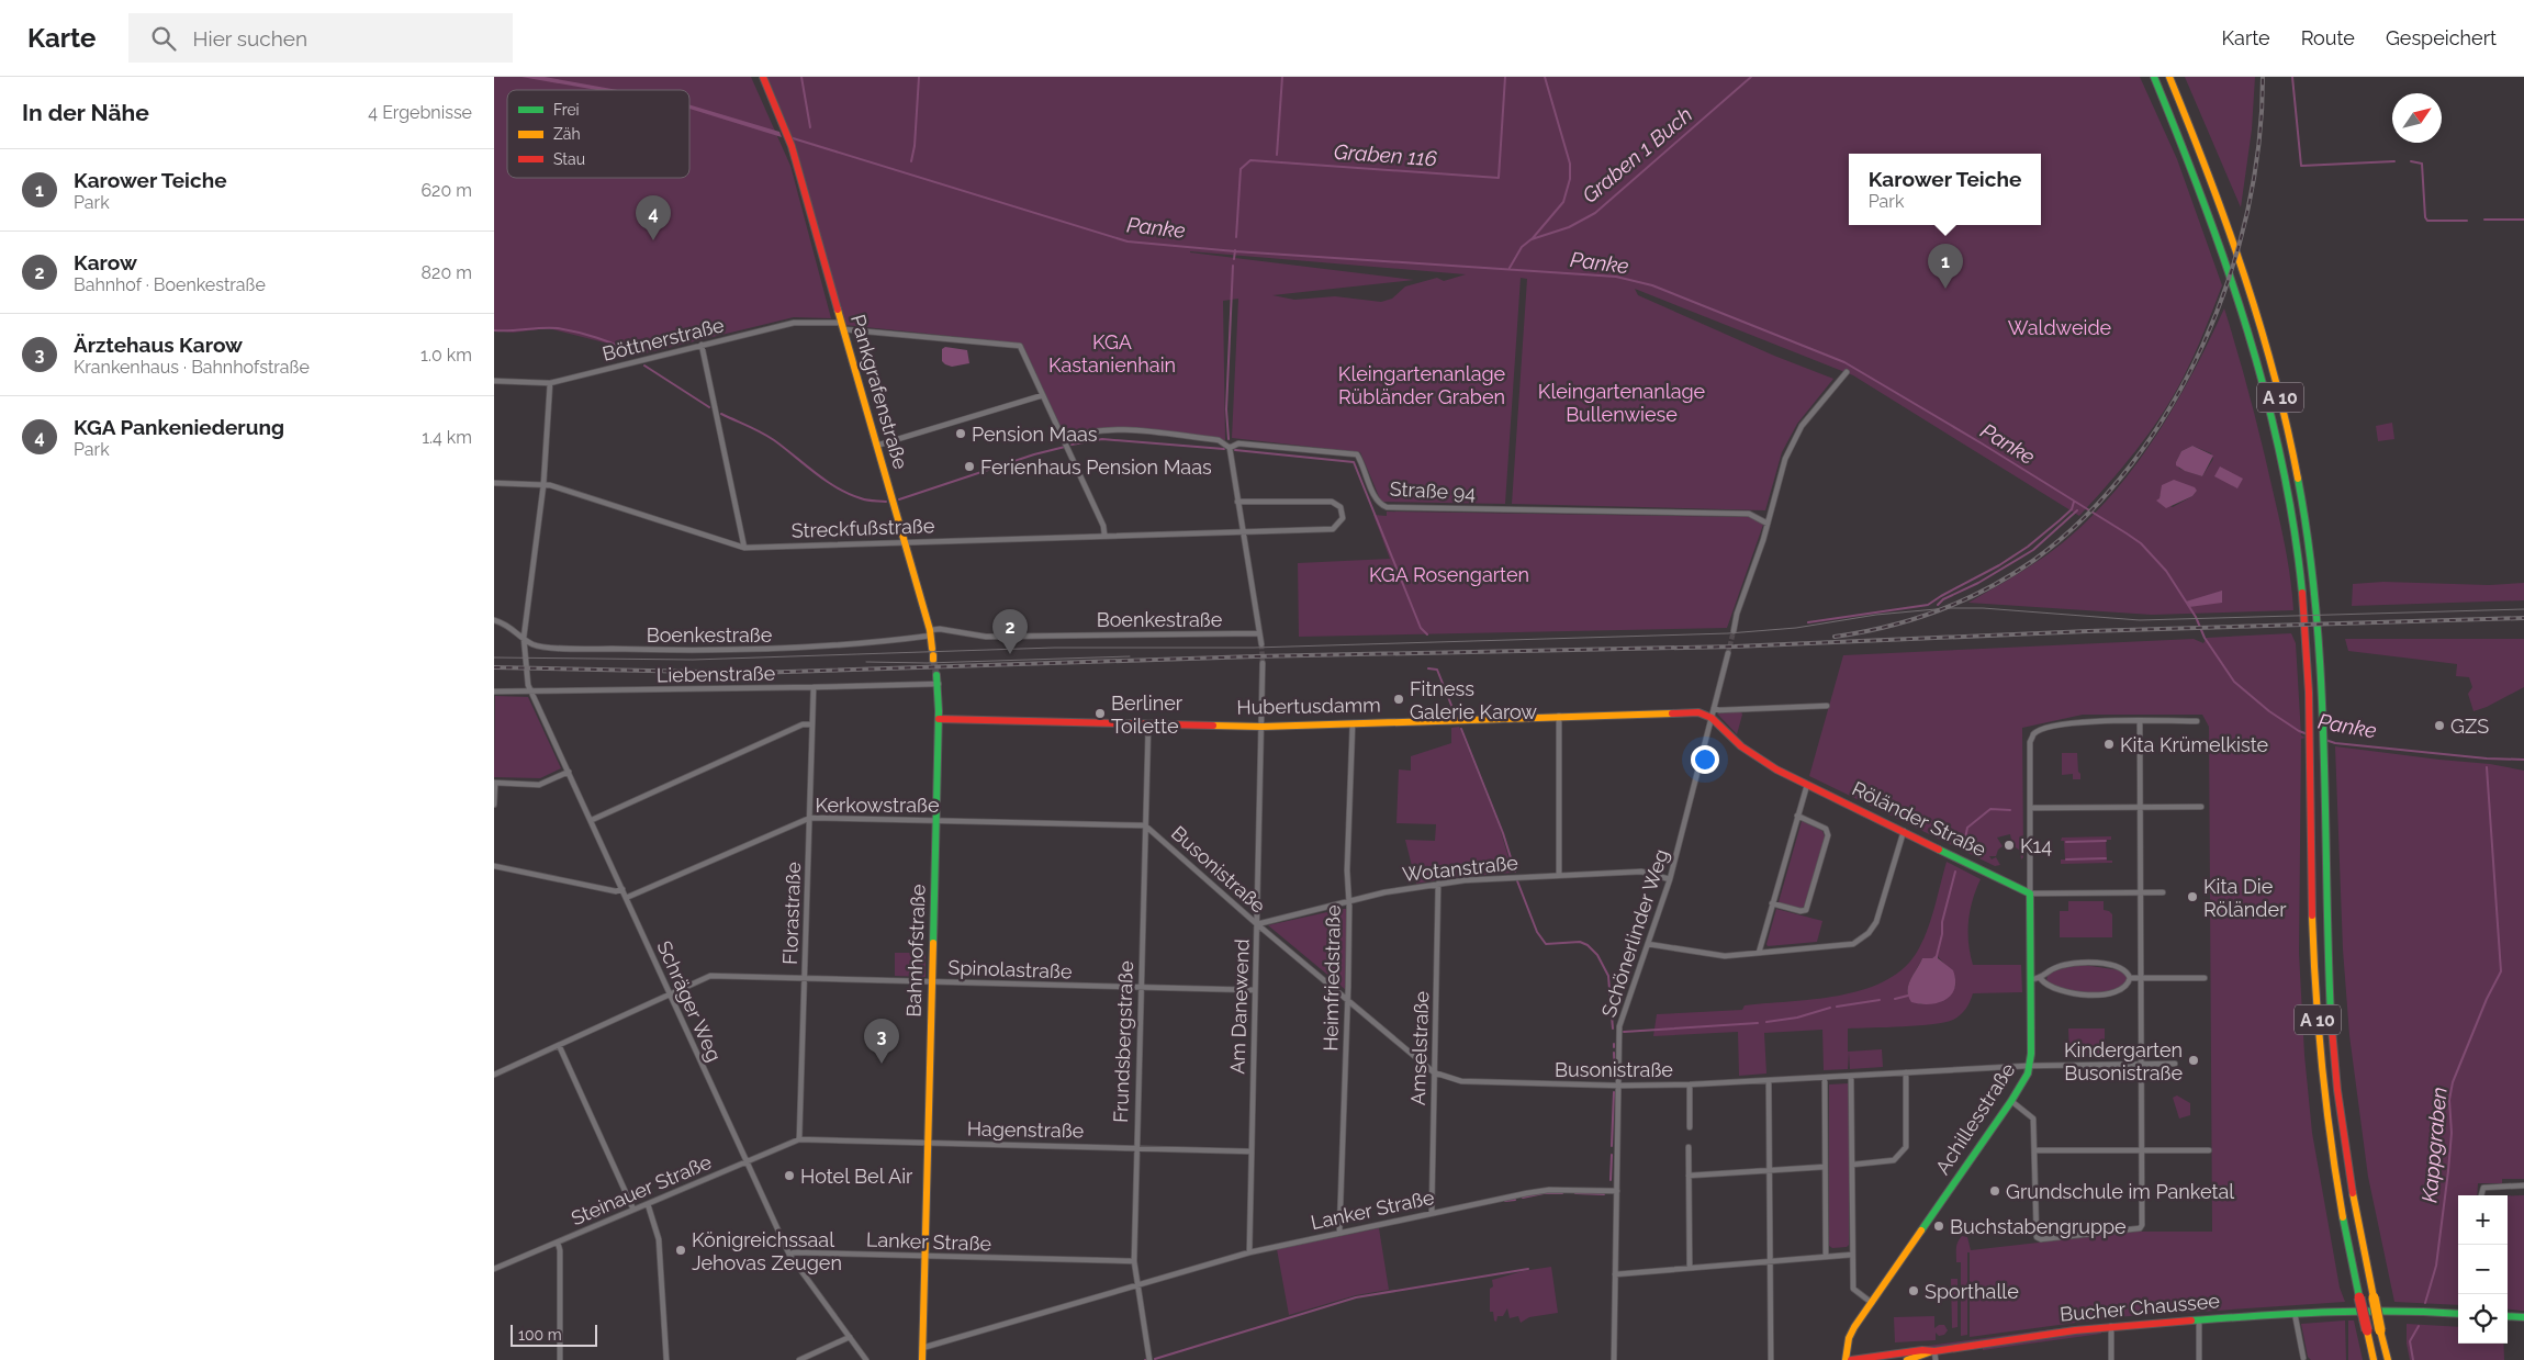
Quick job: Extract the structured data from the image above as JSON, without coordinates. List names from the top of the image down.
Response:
{
  "streets": {
    "main road": [
      "Pankgrafenstraße",
      "A 10",
      "Hubertusdamm",
      "Röländer Straße",
      "Bahnhofstraße",
      "Achillesstraße",
      "Bucher Chaussee"
    ],
    "street": [
      "Böttnerstraße",
      "Straße 94",
      "Streckfußstraße",
      "Boenkestraße",
      "Liebenstraße",
      "Kerkowstraße",
      "Wotanstraße",
      "Busonistraße",
      "Florastraße",
      "Schönerlinder Weg",
      "Spinolastraße",
      "Heimfriedstraße",
      "Schräger Weg",
      "Am Danewend",
      "Frundsbergstraße",
      "Amselstraße",
      "Hagenstraße",
      "Steinauer Straße",
      "Lanker Straße"
    ]
  },
  "crossings": [
    ["Böttnerstraße", "Pankgrafenstraße"],
    ["Böttnerstraße", "Schräger Weg"],
    ["Pankgrafenstraße", "Streckfußstraße"],
    ["Pankgrafenstraße", "Boenkestraße"],
    ["Streckfußstraße", "Schräger Weg"],
    ["Boenkestraße", "Schräger Weg"],
    ["Liebenstraße", "Florastraße"],
    ["Liebenstraße", "Bahnhofstraße"],
    ["Liebenstraße", "Schräger Weg"],
    ["Hubertusdamm", "Röländer Straße"],
    ["Hubertusdamm", "Schönerlinder Weg"],
    ["Hubertusdamm", "Bahnhofstraße"],
    ["Hubertusdamm", "Heimfriedstraße"],
    ["Hubertusdamm", "Am Danewend"],
    ["Hubertusdamm", "Frundsbergstraße"],
    ["Kerkowstraße", "Busonistraße"],
    ["Kerkowstraße", "Florastraße"],
    ["Kerkowstraße", "Bahnhofstraße"],
    ["Kerkowstraße", "Schräger Weg"],
    ["Kerkowstraße", "Frundsbergstraße"],
    ["Röländer Straße", "Schönerlinder Weg"],
    ["Röländer Straße", "Achillesstraße"],
    ["Wotanstraße", "Busonistraße"],
    ["Wotanstraße", "Schönerlinder Weg"],
    ["Wotanstraße", "Heimfriedstraße"],
    ["Wotanstraße", "Am Danewend"],
    ["Wotanstraße", "Amselstraße"],
    ["Busonistraße", "Schönerlinder Weg"],
    ["Busonistraße", "Heimfriedstraße"],
    ["Busonistraße", "Am Danewend"],
    ["Busonistraße", "Frundsbergstraße"],
    ["Busonistraße", "Amselstraße"],
    ["Busonistraße", "Achillesstraße"],
    ["Florastraße", "Spinolastraße"],
    ["Florastraße", "Hagenstraße"],
    ["Florastraße", "Steinauer Straße"],
    ["Schönerlinder Weg", "Lanker Straße"],
    ["Bahnhofstraße", "Spinolastraße"],
    ["Bahnhofstraße", "Hagenstraße"],
    ["Bahnhofstraße", "Lanker Straße"],
    ["Spinolastraße", "Schräger Weg"],
    ["Spinolastraße", "Am Danewend"],
    ["Spinolastraße", "Frundsbergstraße"],
    ["Heimfriedstraße", "Lanker Straße"],
    ["Schräger Weg", "Steinauer Straße"],
    ["Schräger Weg", "Lanker Straße"],
    ["Am Danewend", "Hagenstraße"],
    ["Am Danewend", "Lanker Straße"],
    ["Frundsbergstraße", "Hagenstraße"],
    ["Frundsbergstraße", "Lanker Straße"],
    ["Amselstraße", "Lanker Straße"],
    ["Hagenstraße", "Steinauer Straße"]
  ],
  "water": [
    "Graben 116",
    "Graben 1 Buch",
    "Panke",
    "Kappgraben"
  ],
  "parks": [
    "Waldweide",
    "KGA Kastanienhain",
    "Kleingartenanlage Rübländer Graben",
    "Kleingartenanlage Bullenwiese",
    "KGA Rosengarten"
  ],
  "places": [
    "Pension Maas",
    "Ferienhaus Pension Maas",
    "Fitness Galerie Karow",
    "Berliner Toilette",
    "GZS",
    "Kita Krümelkiste",
    "K14",
    "Kita Die Röländer",
    "Kindergarten Busonistraße",
    "Hotel Bel Air",
    "Grundschule im Panketal",
    "Buchstabengruppe",
    "Königreichssaal Jehovas Zeugen",
    "Sporthalle"
  ],
  "legend": ["Frei", "Zäh", "Stau"],
  "scale_bar": "100 m",
  "north": "top right",
  "page": {
    "header": "Karte",
    "search": "Hier suchen",
    "nav": ["Karte", "Route", "Gespeichert"],
    "heading": ["In der Nähe", "4 Ergebnisse"],
    "list": [
      {
        "mark": "1",
        "name": "Karower Teiche",
        "note": "Park",
        "value": "620 m"
      },
      {
        "mark": "2",
        "name": "Karow",
        "note": "Bahnhof · Boenkestraße",
        "value": "820 m"
      },
      {
        "mark": "3",
        "name": "Ärztehaus Karow",
        "note": "Krankenhaus · Bahnhofstraße",
        "value": "1.0 km"
      },
      {
        "mark": "4",
        "name": "KGA Pankeniederung",
        "note": "Park",
        "value": "1.4 km"
      }
    ],
    "popup": ["Karower Teiche", "Park"],
    "pins": [
      "4",
      "1",
      "2",
      "3"
    ],
    "map_buttons": ["+", "−"],
    "scale": "100 m"
  }
}
